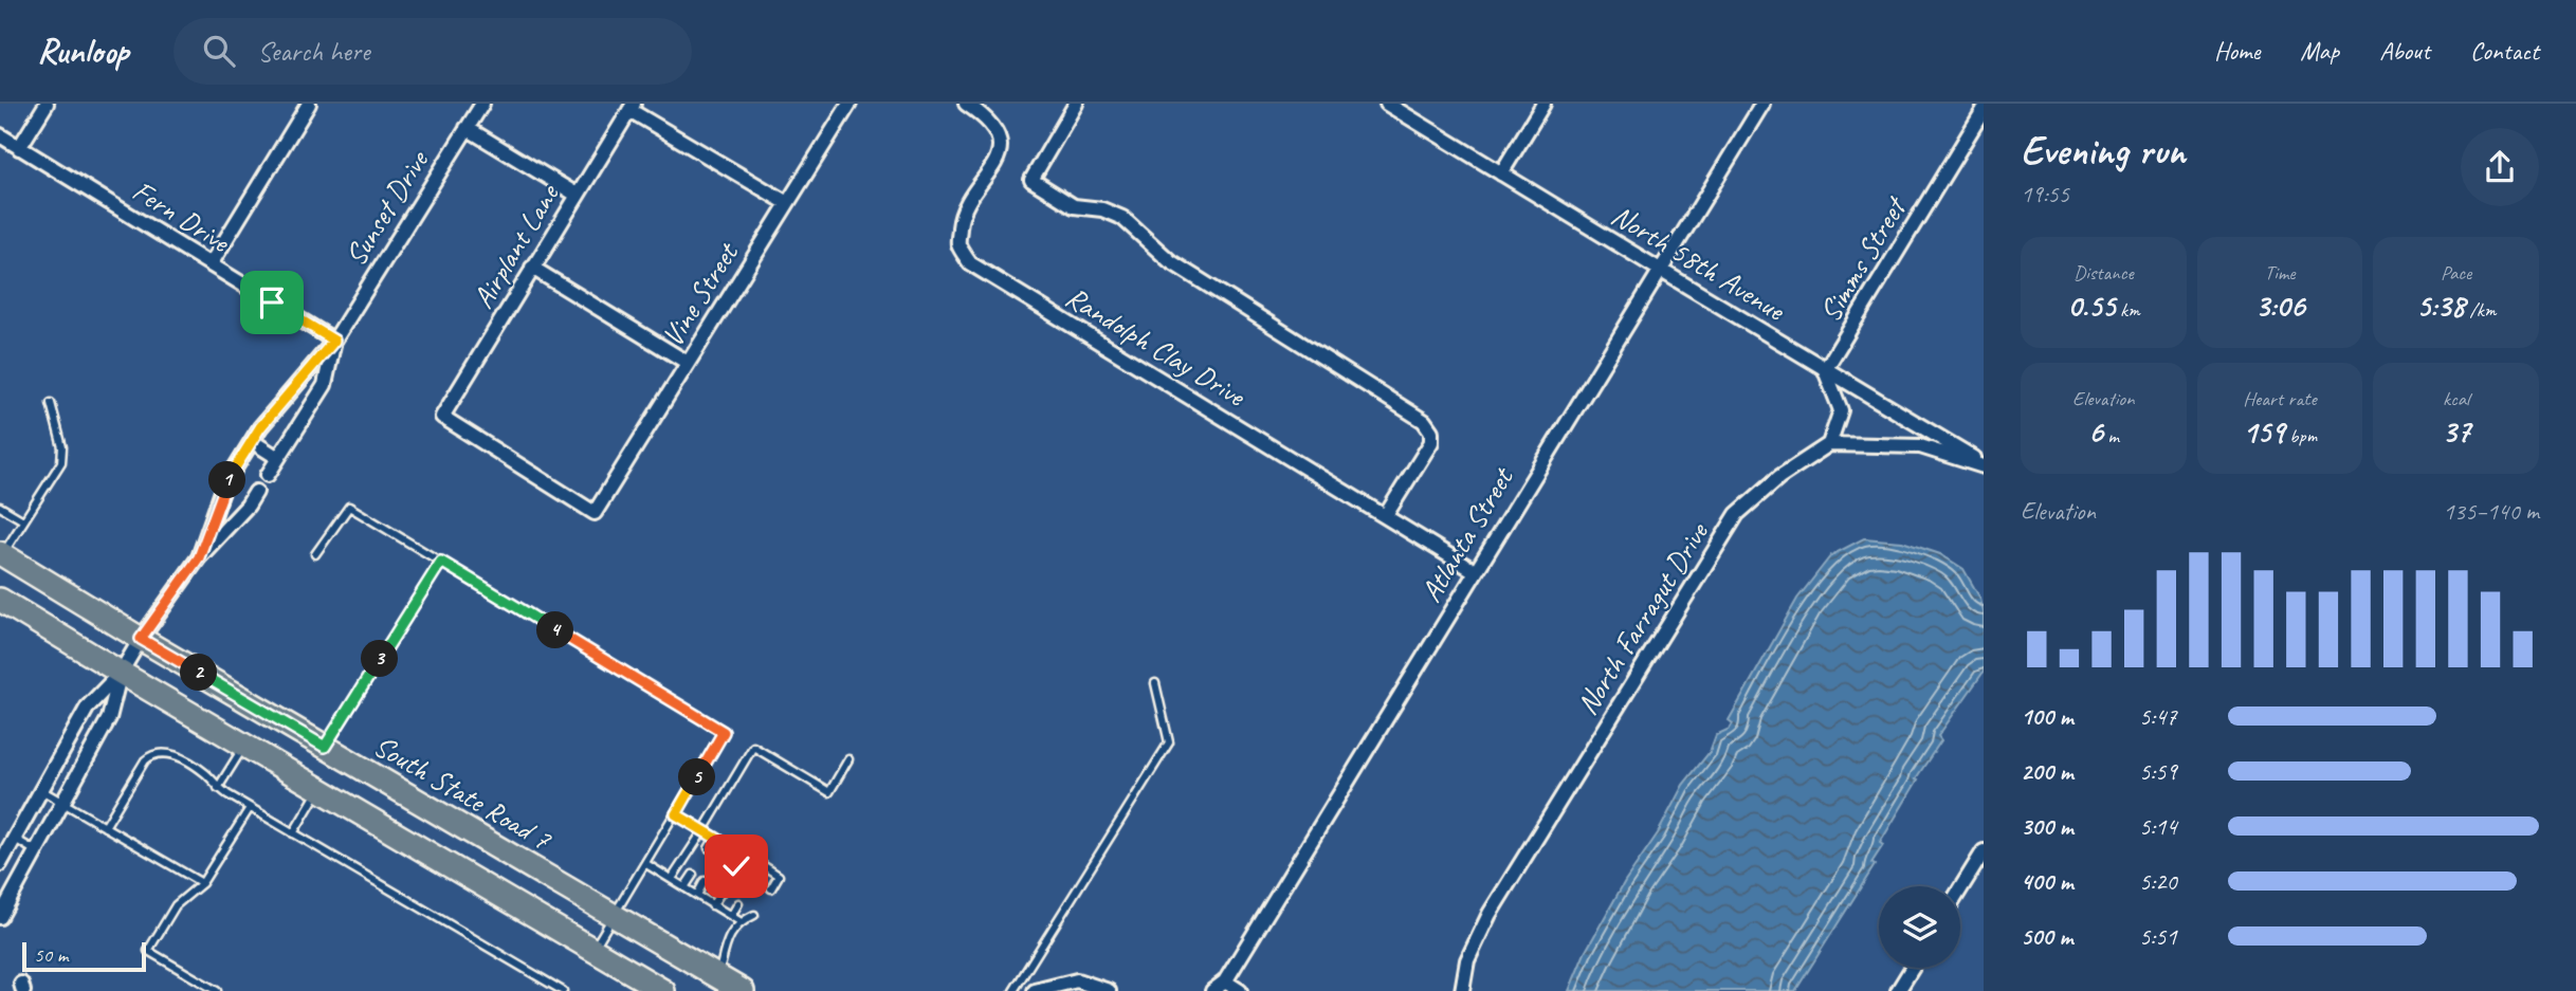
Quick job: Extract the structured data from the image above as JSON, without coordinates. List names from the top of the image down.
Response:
{
  "streets": {
    "main road": ["South State Road 7"],
    "street": [
      "Sunset Drive",
      "Fern Drive",
      "Airplant Lane",
      "Simms Street",
      "North 58th Avenue",
      "Vine Street",
      "Randolph Clay Drive",
      "Atlanta Street",
      "North Farragut Drive"
    ]
  },
  "crossings": [
    ["Sunset Drive", "Fern Drive"],
    ["Sunset Drive", "South State Road 7"],
    ["Airplant Lane", "Vine Street"],
    ["Simms Street", "North 58th Avenue"],
    ["North 58th Avenue", "Atlanta Street"],
    ["Randolph Clay Drive", "Atlanta Street"]
  ],
  "scale_bar": "50 m",
  "page": {
    "header": "Runloop",
    "search": "Search here",
    "nav": [
      "Home",
      "Map",
      "About",
      "Contact"
    ],
    "heading": ["Evening run", "19:55"],
    "stats": [
      ["Distance", "0.55 km"],
      ["Time", "3:06"],
      ["Pace", "5:38 /km"],
      ["Elevation", "6 m"],
      ["Heart rate", "159 bpm"],
      ["kcal", "37"]
    ],
    "pins": [
      "1",
      "4",
      "3",
      "2",
      "5"
    ],
    "chart": ["Elevation", "135–140 m"],
    "list": [
      {
        "name": "100 m",
        "note": "5:47"
      },
      {
        "name": "200 m",
        "note": "5:59"
      },
      {
        "name": "300 m",
        "note": "5:14"
      },
      {
        "name": "400 m",
        "note": "5:20"
      },
      {
        "name": "500 m",
        "note": "5:51"
      }
    ],
    "scale": "50 m"
  }
}
